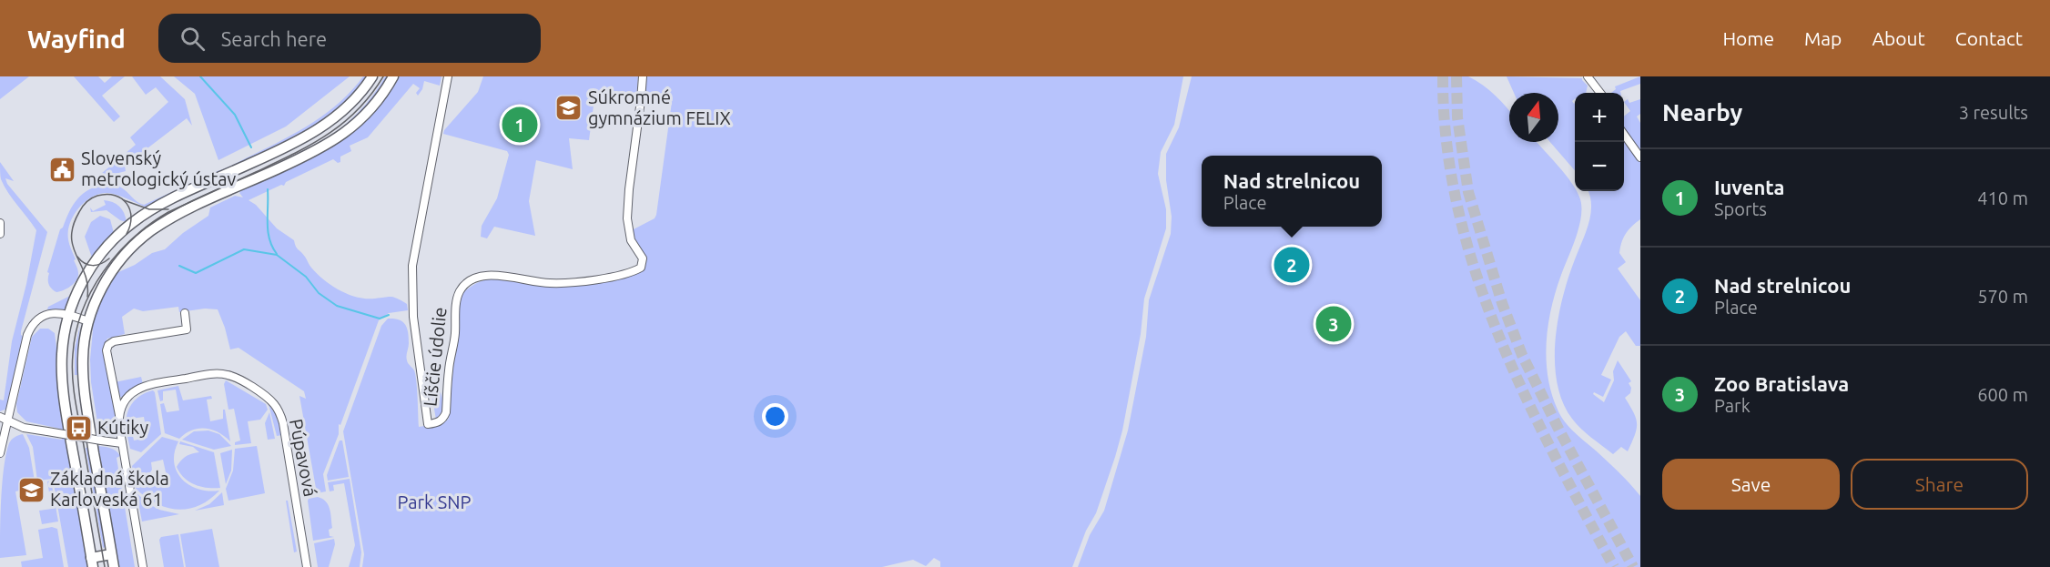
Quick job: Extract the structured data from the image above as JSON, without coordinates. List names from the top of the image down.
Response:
{
  "streets": {
    "street": ["Líščie údolie", "Púpavová"]
  },
  "parks": ["Park SNP"],
  "places": {
    "school or university": ["Súkromné gymnázium FELIX", "Základná škola Karloveská 61"],
    "public building": ["Slovenský metrologický ústav"],
    "bus stop": ["Kútiky"]
  },
  "north": "top",
  "page": {
    "header": "Wayfind",
    "search": "Search here",
    "nav": [
      "Home",
      "Map",
      "About",
      "Contact"
    ],
    "heading": ["Nearby", "3 results"],
    "map_buttons": ["+", "−"],
    "pins": ["1", "2", "3"],
    "list": [
      {
        "mark": "1",
        "name": "Iuventa",
        "note": "Sports",
        "value": "410 m"
      },
      {
        "mark": "2",
        "name": "Nad strelnicou",
        "note": "Place",
        "value": "570 m"
      },
      {
        "mark": "3",
        "name": "Zoo Bratislava",
        "note": "Park",
        "value": "600 m"
      }
    ],
    "popup": ["Nad strelnicou", "Place"],
    "buttons": ["Save", "Share"]
  }
}
